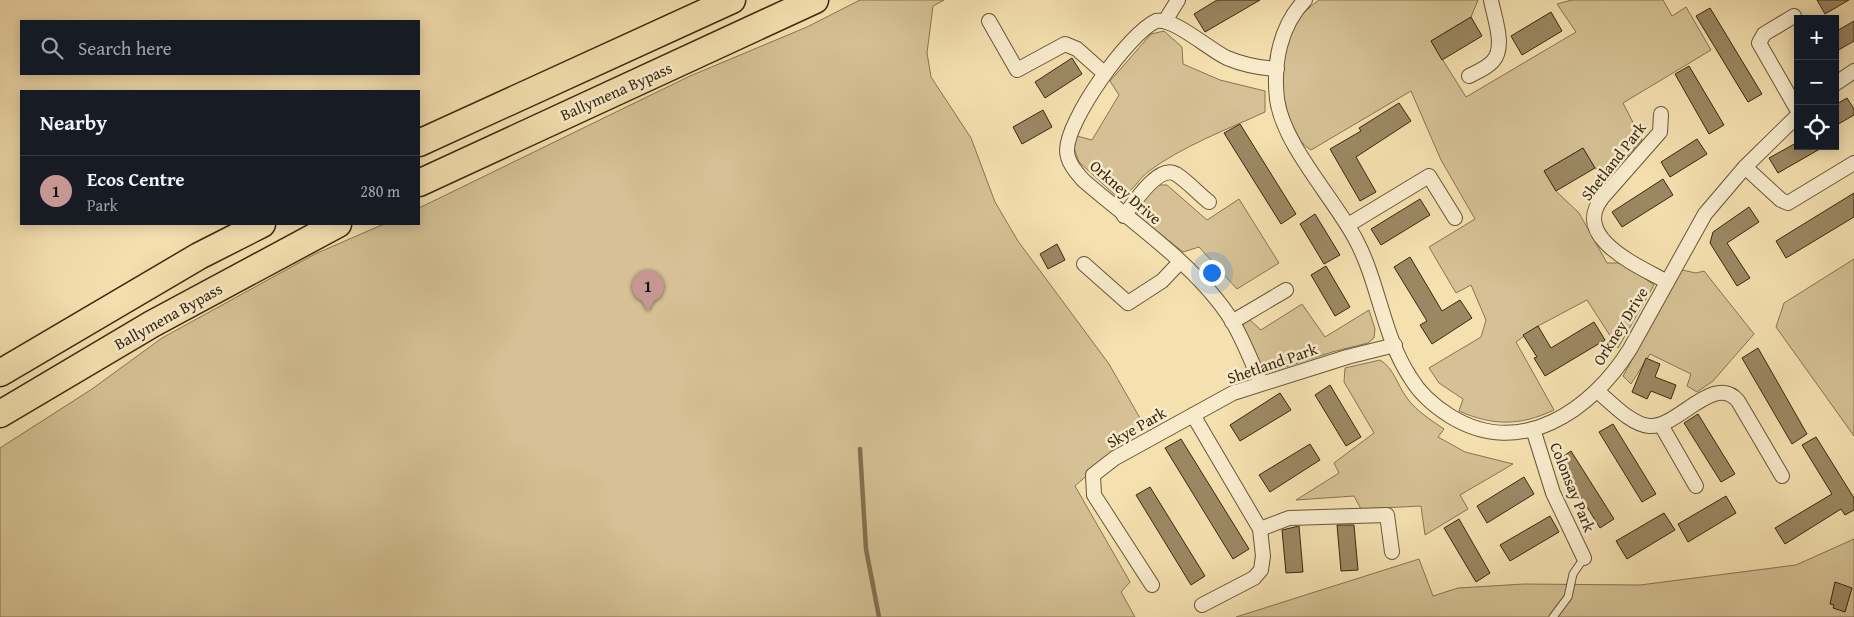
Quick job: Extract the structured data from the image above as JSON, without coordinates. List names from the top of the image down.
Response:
{
  "streets": {
    "highway": ["Ballymena Bypass"],
    "street": [
      "Shetland Park",
      "Orkney Drive",
      "Skye Park",
      "Colonsay Park"
    ]
  },
  "crossings": [
    ["Shetland Park", "Orkney Drive"],
    ["Shetland Park", "Skye Park"],
    ["Orkney Drive", "Colonsay Park"]
  ],
  "page": {
    "map_buttons": ["+", "−"],
    "search": "Search here",
    "heading": "Nearby",
    "list": [
      {
        "mark": "1",
        "name": "Ecos Centre",
        "note": "Park",
        "value": "280 m"
      }
    ],
    "pins": "1"
  }
}
